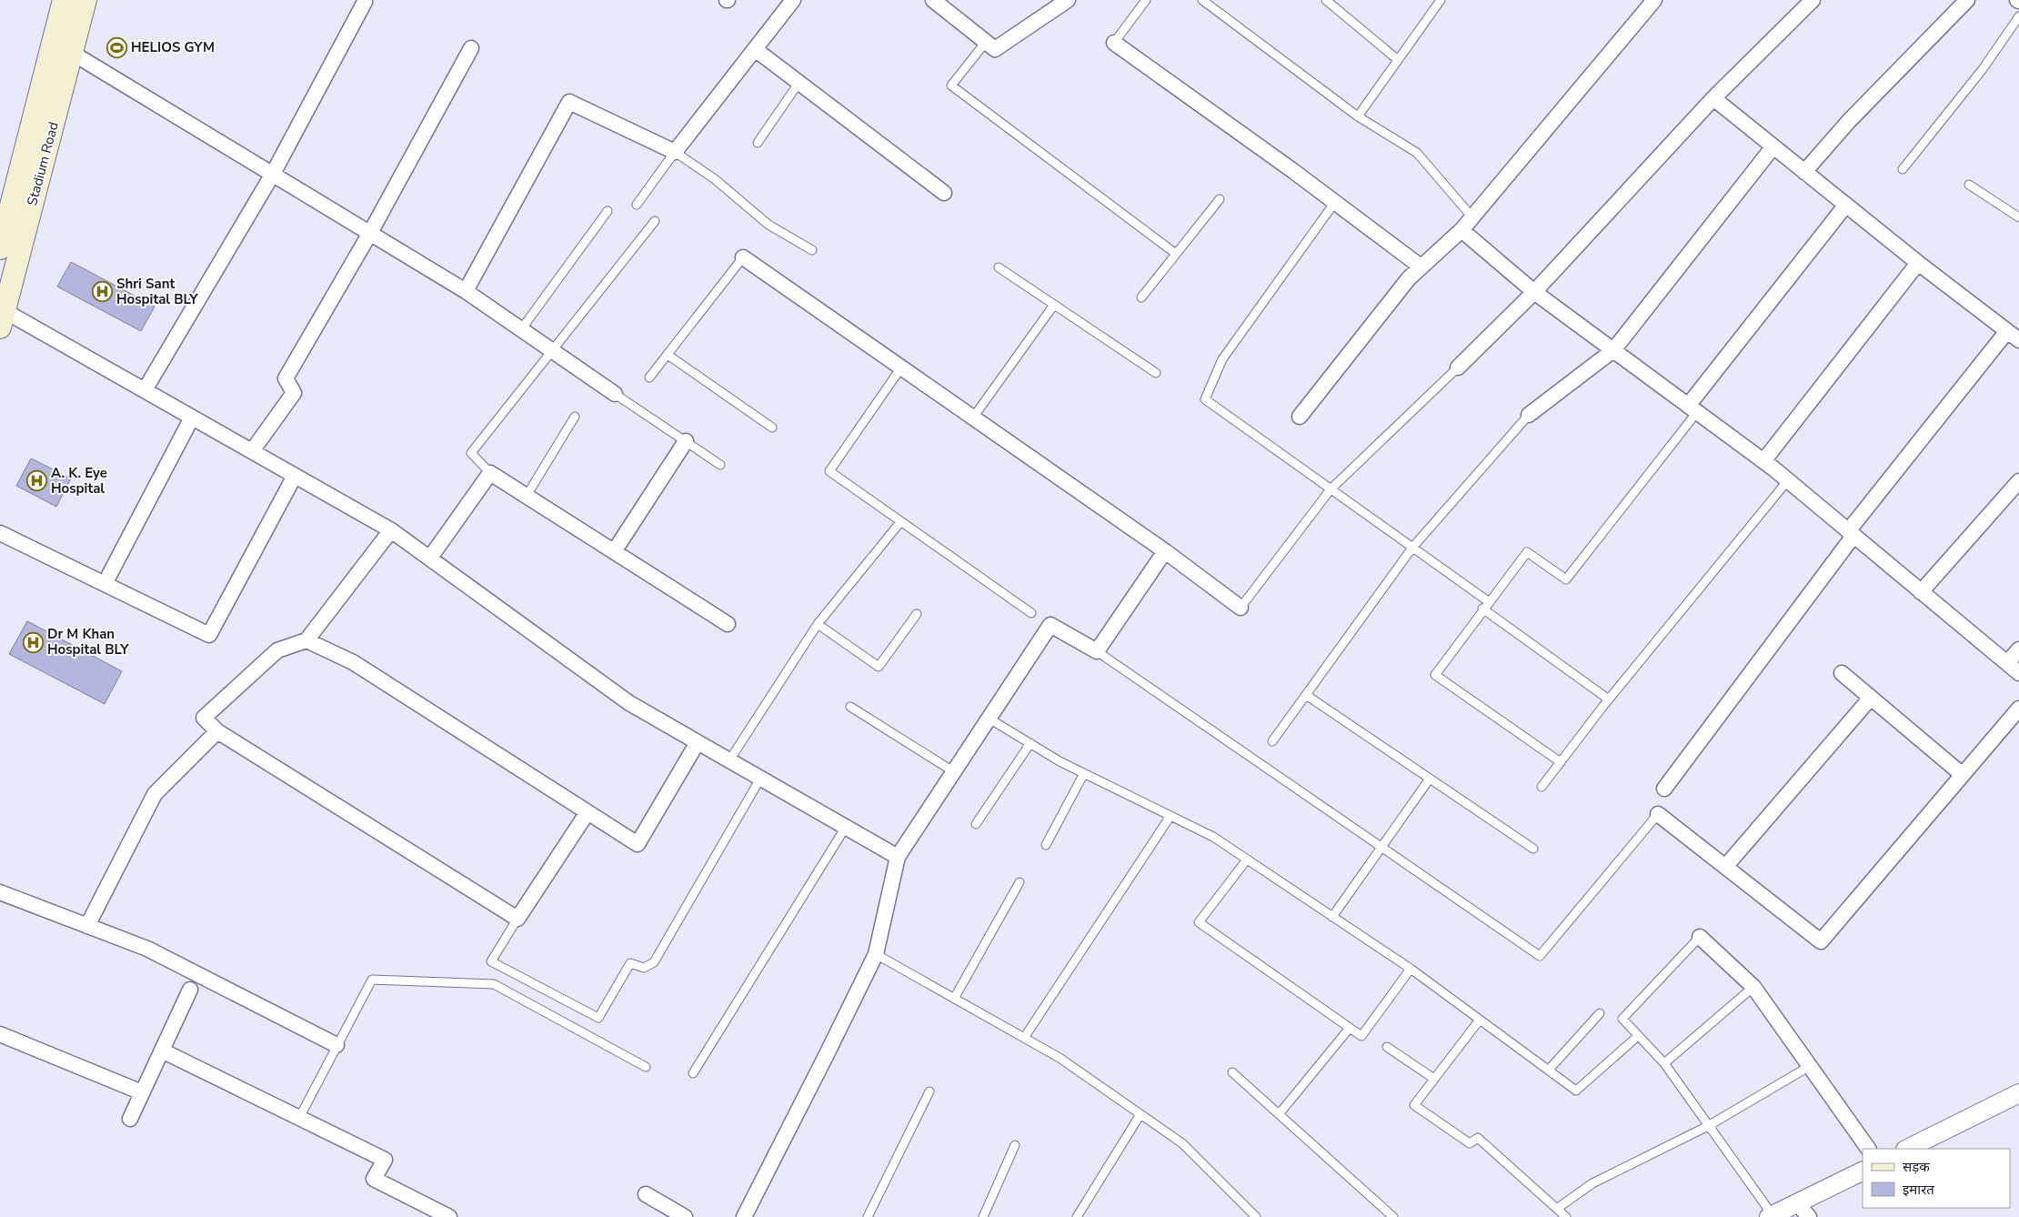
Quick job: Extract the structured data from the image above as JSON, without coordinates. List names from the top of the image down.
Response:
{
  "streets": {
    "main road": ["Stadium Road"]
  },
  "places": {
    "sports": ["HELIOS GYM"],
    "hospital": ["Shri Sant Hospital BLY", "A. K. Eye Hospital", "Dr M Khan Hospital BLY"]
  },
  "legend": ["सड़क", "इमारत"]
}
